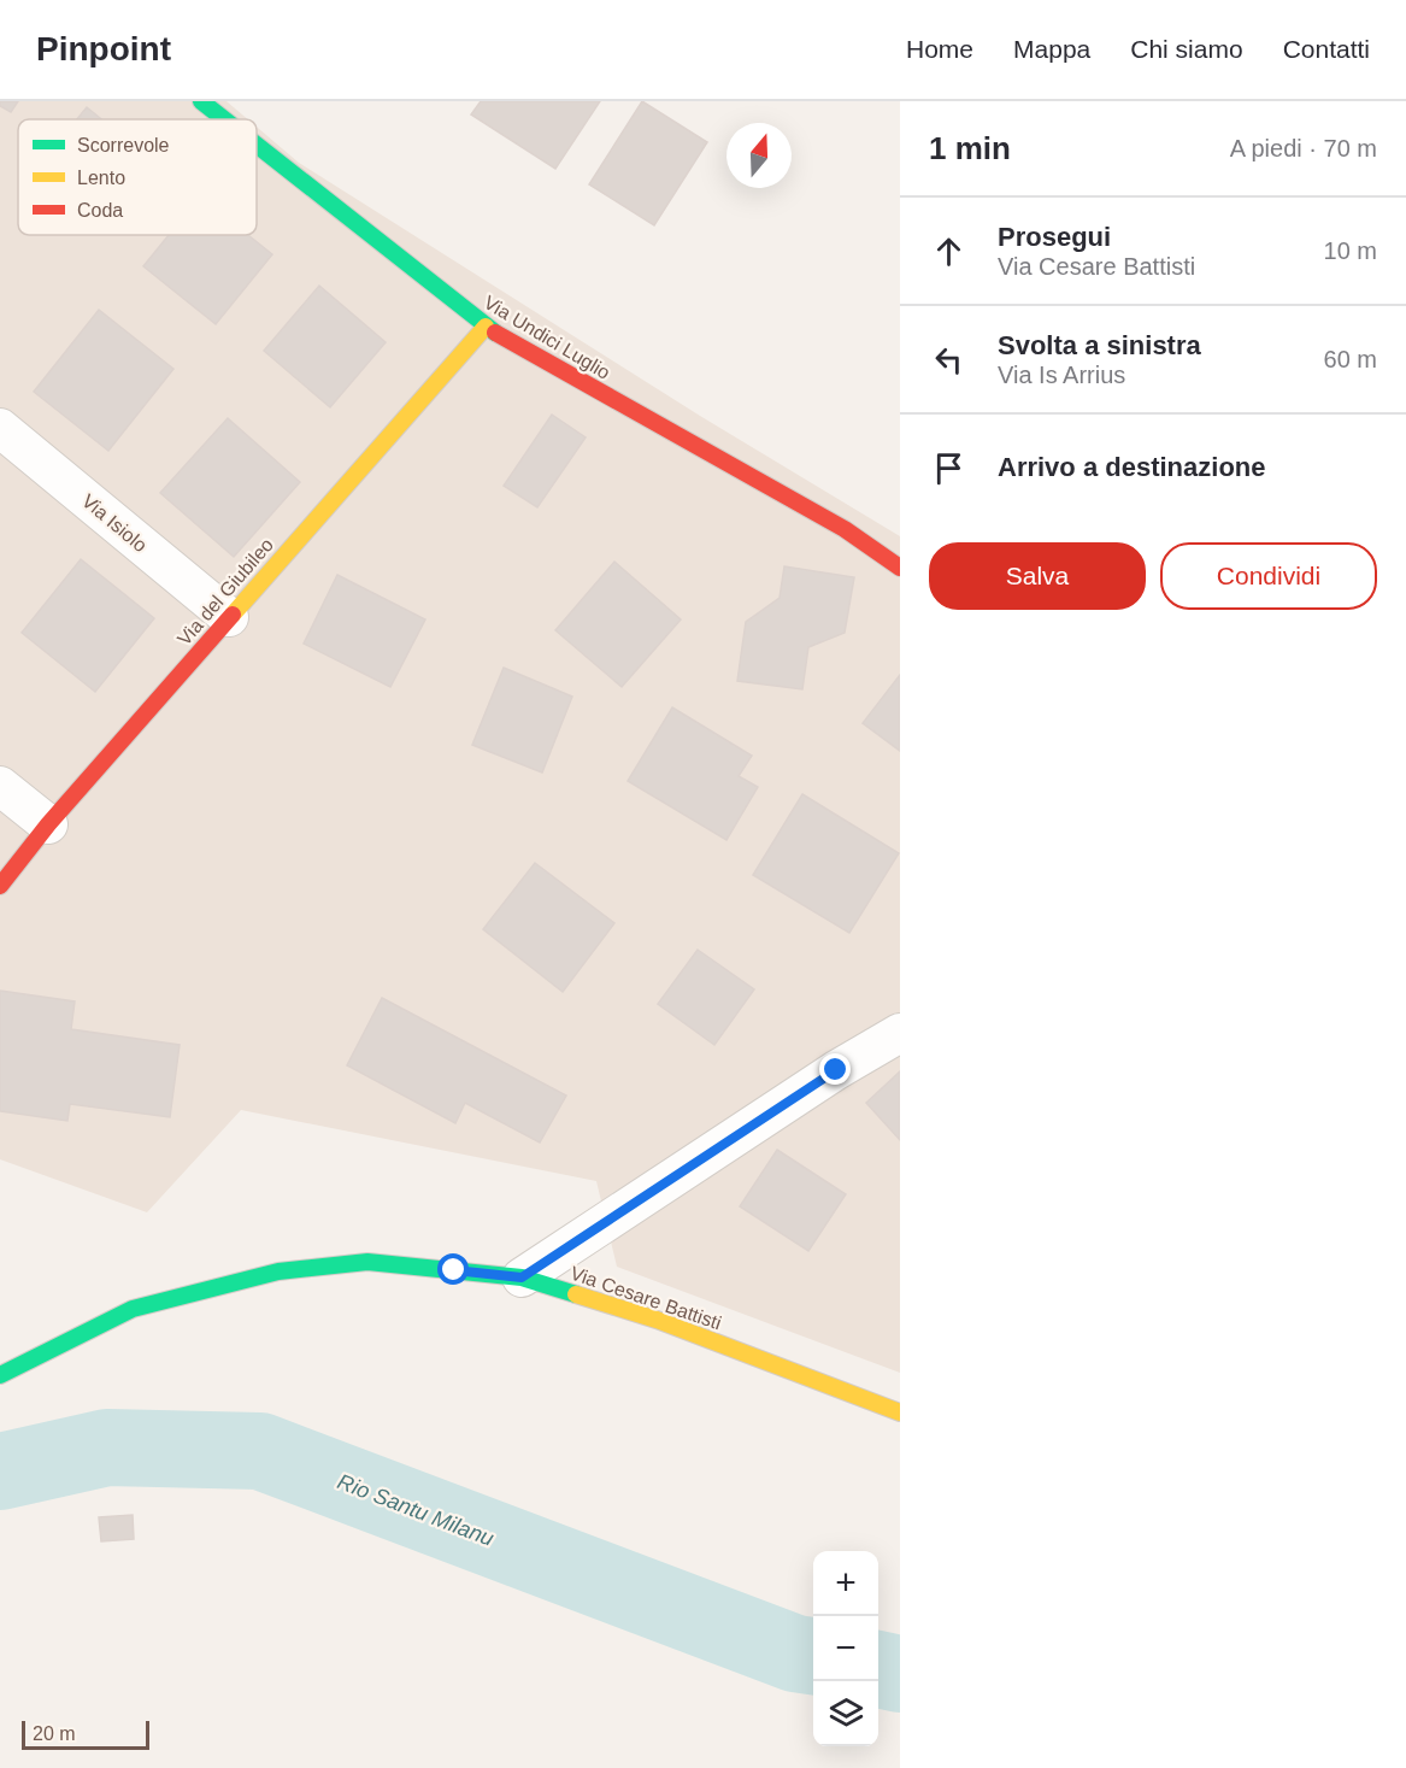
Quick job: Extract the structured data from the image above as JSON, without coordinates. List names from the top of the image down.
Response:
{
  "streets": {
    "street": [
      "Via Undici Luglio",
      "Via Isiolo",
      "Via del Giubileo",
      "Via Cesare Battisti"
    ]
  },
  "crossings": [
    ["Via Undici Luglio", "Via del Giubileo"],
    ["Via Isiolo", "Via del Giubileo"]
  ],
  "water": ["Rio Santu Milanu"],
  "legend": ["Scorrevole", "Lento", "Coda"],
  "scale_bar": "20 m",
  "north": "top",
  "page": {
    "header": "Pinpoint",
    "nav": [
      "Home",
      "Mappa",
      "Chi siamo",
      "Contatti"
    ],
    "heading": ["1 min", "A piedi · 70 m"],
    "list": [
      ["Prosegui", "Via Cesare Battisti", "10 m"],
      ["Svolta a sinistra", "Via Is Arrius", "60 m"],
      "Arrivo a destinazione"
    ],
    "buttons": ["Salva", "Condividi"],
    "map_buttons": ["+", "−"],
    "scale": "20 m"
  }
}
